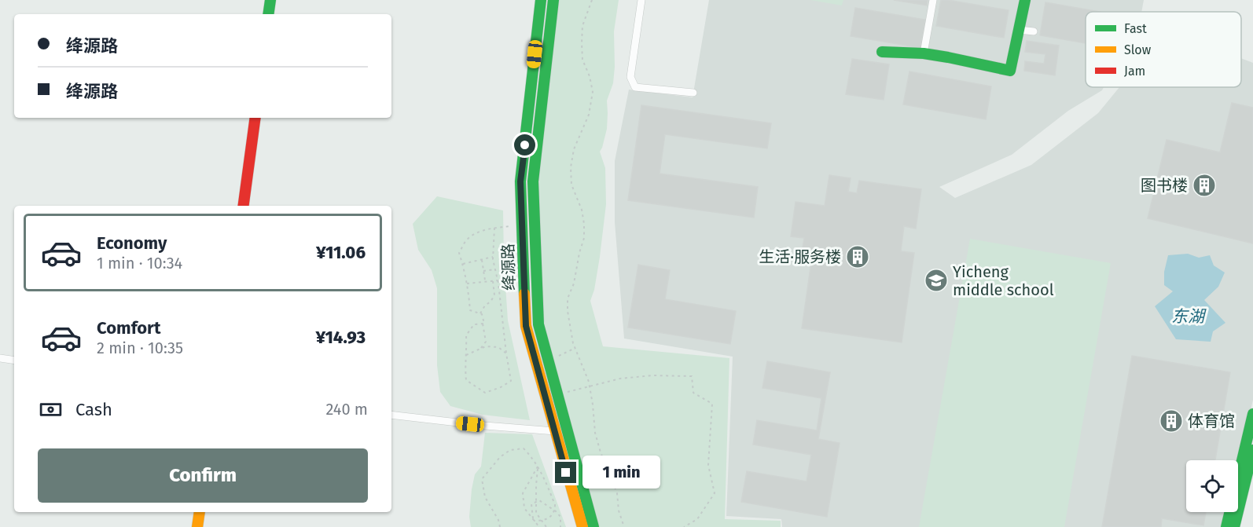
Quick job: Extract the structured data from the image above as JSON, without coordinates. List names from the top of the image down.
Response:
{
  "streets": {
    "main road": ["绛源路"]
  },
  "water": ["东湖"],
  "places": {
    "building": ["图书楼", "生活·服务楼", "体育馆"],
    "school or university": ["Yicheng middle school"]
  },
  "legend": ["Fast", "Slow", "Jam"],
  "page": {
    "banner": ["绛源路", "绛源路"],
    "list": [
      {
        "name": "Economy",
        "note": "1 min · 10:34",
        "value": "¥11.06"
      },
      {
        "name": "Comfort",
        "note": "2 min · 10:35",
        "value": "¥14.93"
      }
    ],
    "pay": ["Cash", "240 m"],
    "buttons": "Confirm",
    "bubble": "1 min"
  }
}
